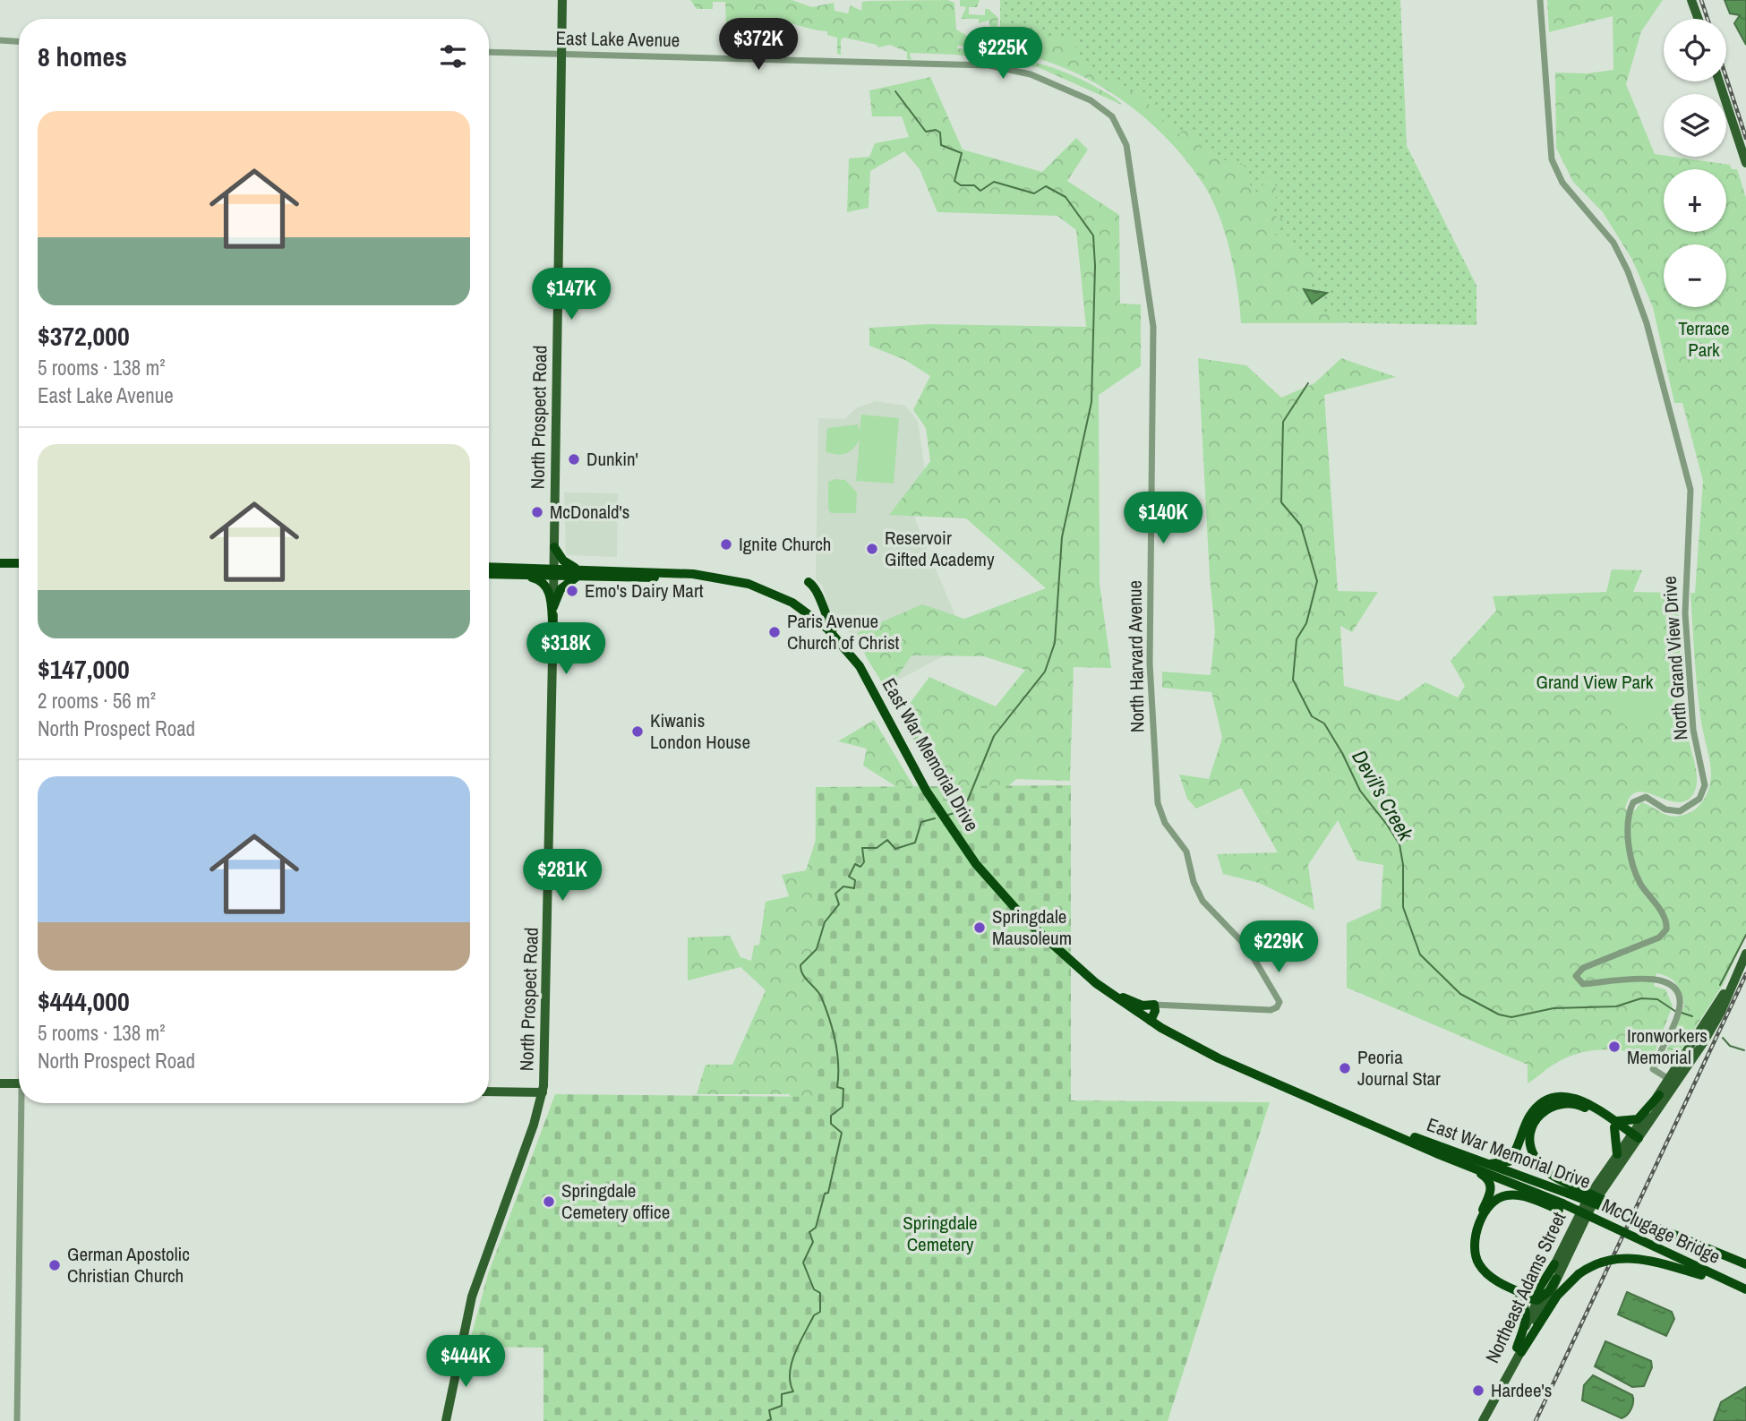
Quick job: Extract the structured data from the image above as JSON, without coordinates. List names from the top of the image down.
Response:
{
  "streets": {
    "highway": ["East War Memorial Drive", "McClugage Bridge"],
    "main road": ["North Prospect Road", "Northeast Adams Street"],
    "street": ["East Lake Avenue", "North Harvard Avenue", "North Grand View Drive"]
  },
  "crossings": [
    ["East Lake Avenue", "North Prospect Road"],
    ["East Lake Avenue", "North Harvard Avenue"],
    ["North Prospect Road", "East War Memorial Drive"],
    ["North Grand View Drive", "Northeast Adams Street"],
    ["East War Memorial Drive", "McClugage Bridge"]
  ],
  "water": ["Devil's Creek"],
  "parks": ["Terrace Park", "Grand View Park", "Springdale Cemetery"],
  "places": [
    "Dunkin'",
    "McDonald's",
    "Ignite Church",
    "Reservoir Gifted Academy",
    "Emo's Dairy Mart",
    "Paris Avenue Church of Christ",
    "Kiwanis London House",
    "Springdale Mausoleum",
    "Ironworkers Memorial",
    "Peoria Journal Star",
    "Springdale Cemetery office",
    "German Apostolic Christian Church",
    "Hardee's"
  ],
  "page": {
    "price": [
      "$372K",
      "$225K",
      "$147K",
      "$140K",
      "$318K",
      "$281K",
      "$229K",
      "$444K"
    ],
    "map_buttons": ["+", "−"],
    "heading": "8 homes",
    "list": [
      {
        "name": "$372,000",
        "note": "5 rooms · 138 m² · East Lake Avenue"
      },
      {
        "name": "$147,000",
        "note": "2 rooms · 56 m² · North Prospect Road"
      },
      {
        "name": "$444,000",
        "note": "5 rooms · 138 m² · North Prospect Road"
      }
    ]
  }
}
